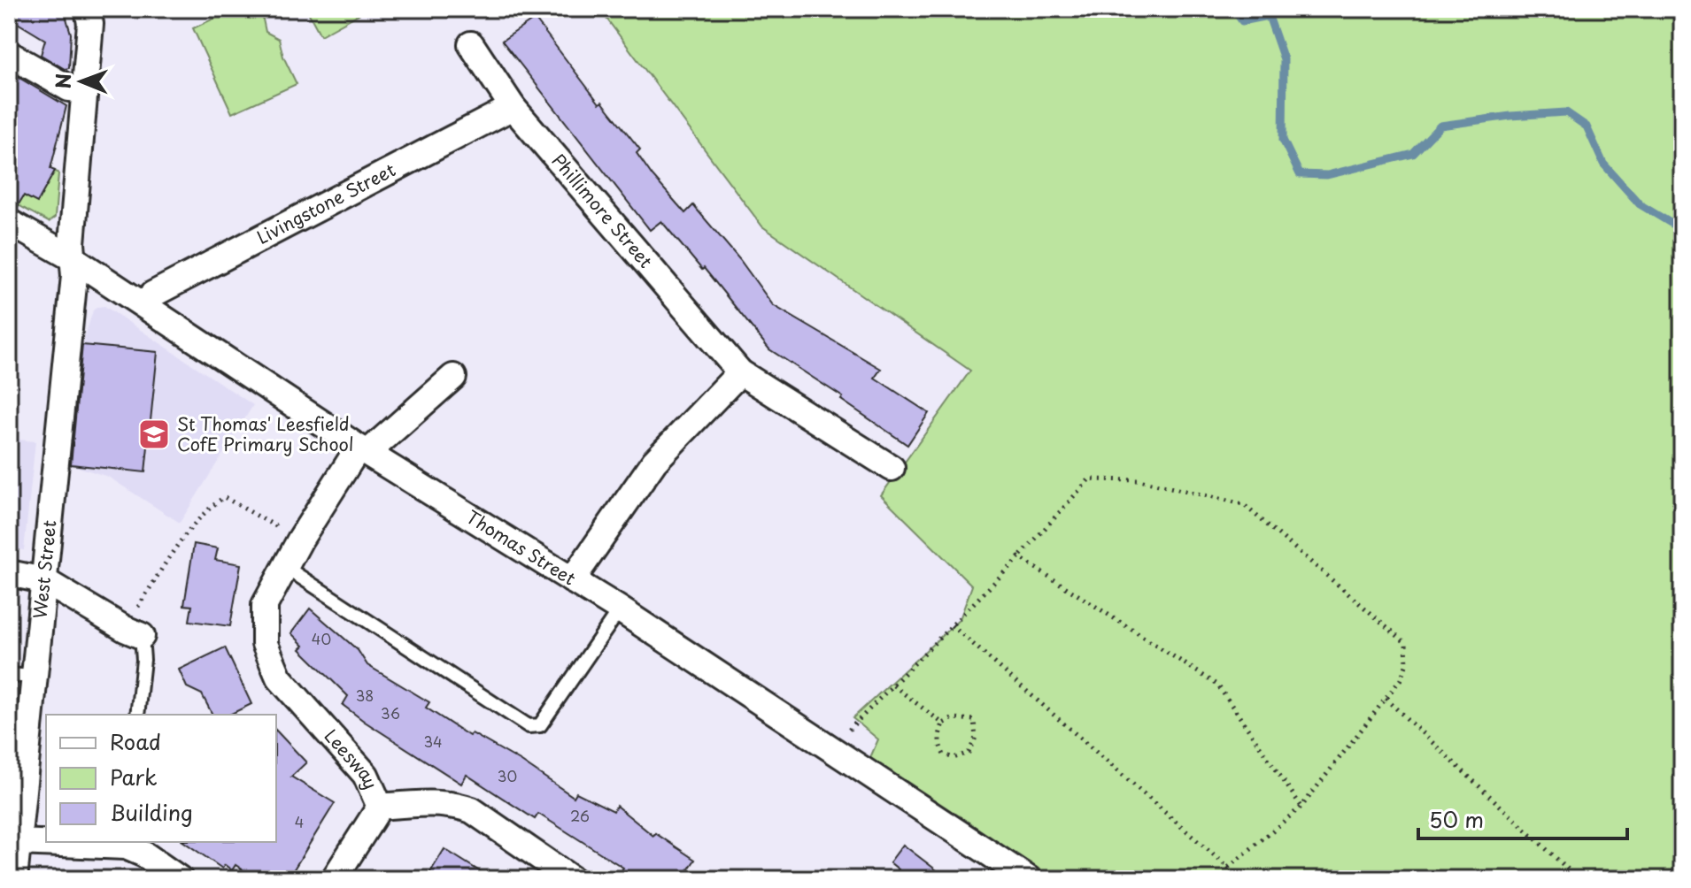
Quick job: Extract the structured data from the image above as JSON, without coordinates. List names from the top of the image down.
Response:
{
  "streets": {
    "street": [
      "Livingstone Street",
      "Phillimore Street",
      "Thomas Street",
      "West Street",
      "Leesway"
    ]
  },
  "crossings": [
    ["Livingstone Street", "Phillimore Street"],
    ["Livingstone Street", "Thomas Street"],
    ["Thomas Street", "West Street"]
  ],
  "places": {
    "school or university": ["St Thomas' Leesfield CofE Primary School"]
  },
  "house_numbers": [
    "40",
    "38",
    "36",
    "34",
    "30",
    "26",
    "4"
  ],
  "legend": ["Road", "Park", "Building"],
  "scale_bar": "50 m",
  "north": "left"
}
